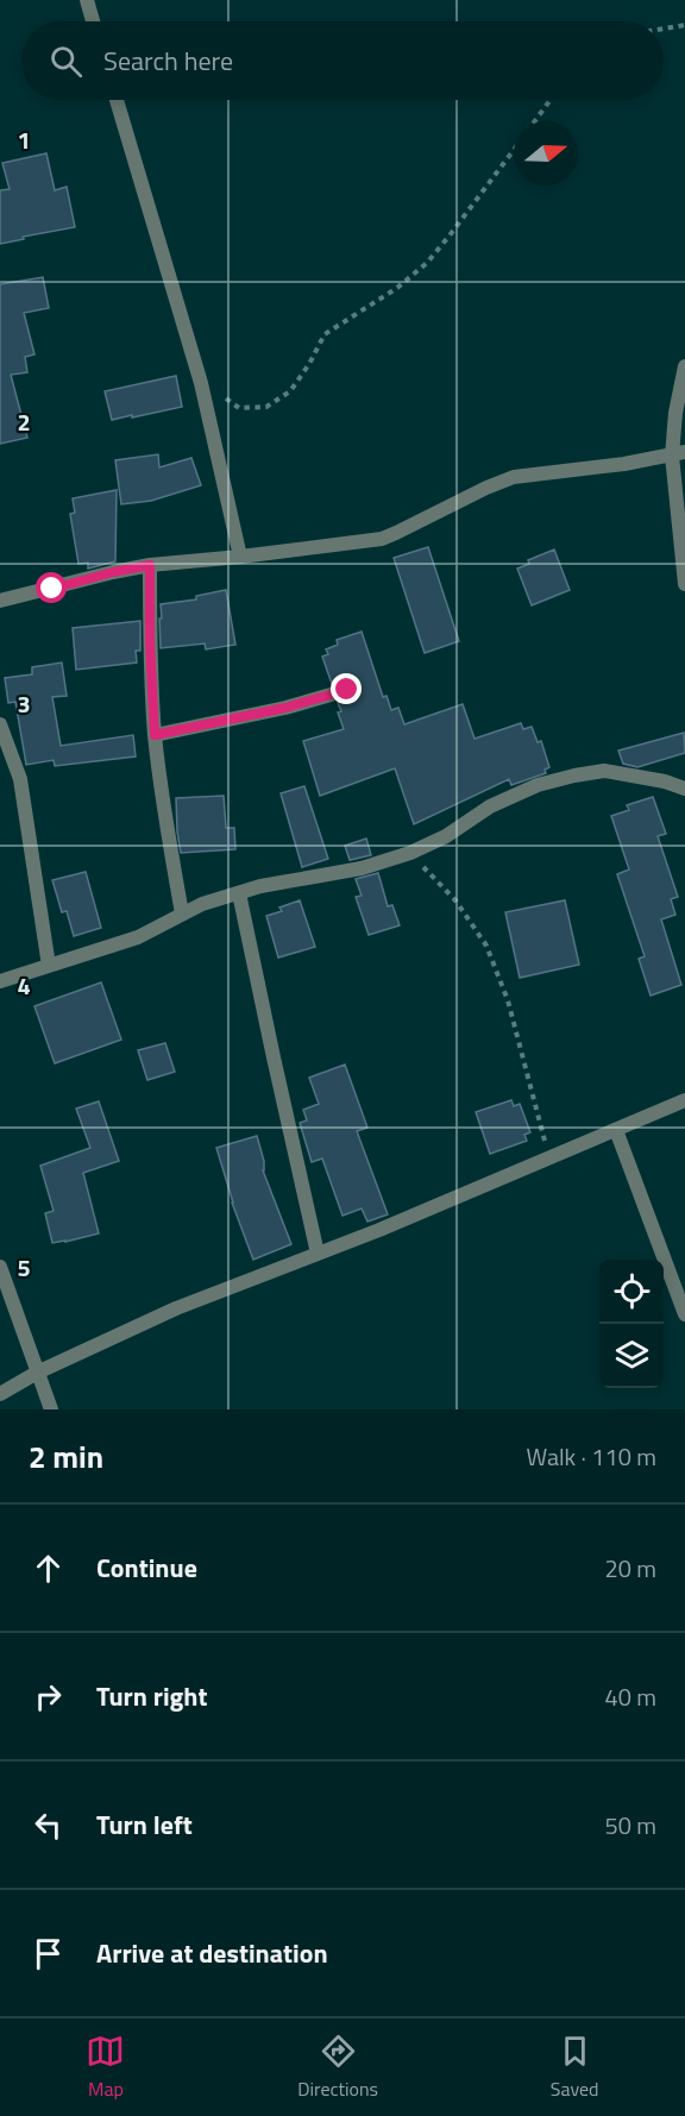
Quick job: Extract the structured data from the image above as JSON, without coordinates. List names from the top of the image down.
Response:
{
  "north": "right",
  "page": {
    "search": "Search here",
    "heading": ["2 min", "Walk · 110 m"],
    "list": [
      ["Continue", "20 m"],
      ["Turn right", "40 m"],
      ["Turn left", "50 m"],
      "Arrive at destination"
    ],
    "nav": ["Map", "Directions", "Saved"]
  },
  "grid": {
    "rows": [
      "1",
      "2",
      "3",
      "4",
      "5"
    ]
  }
}
